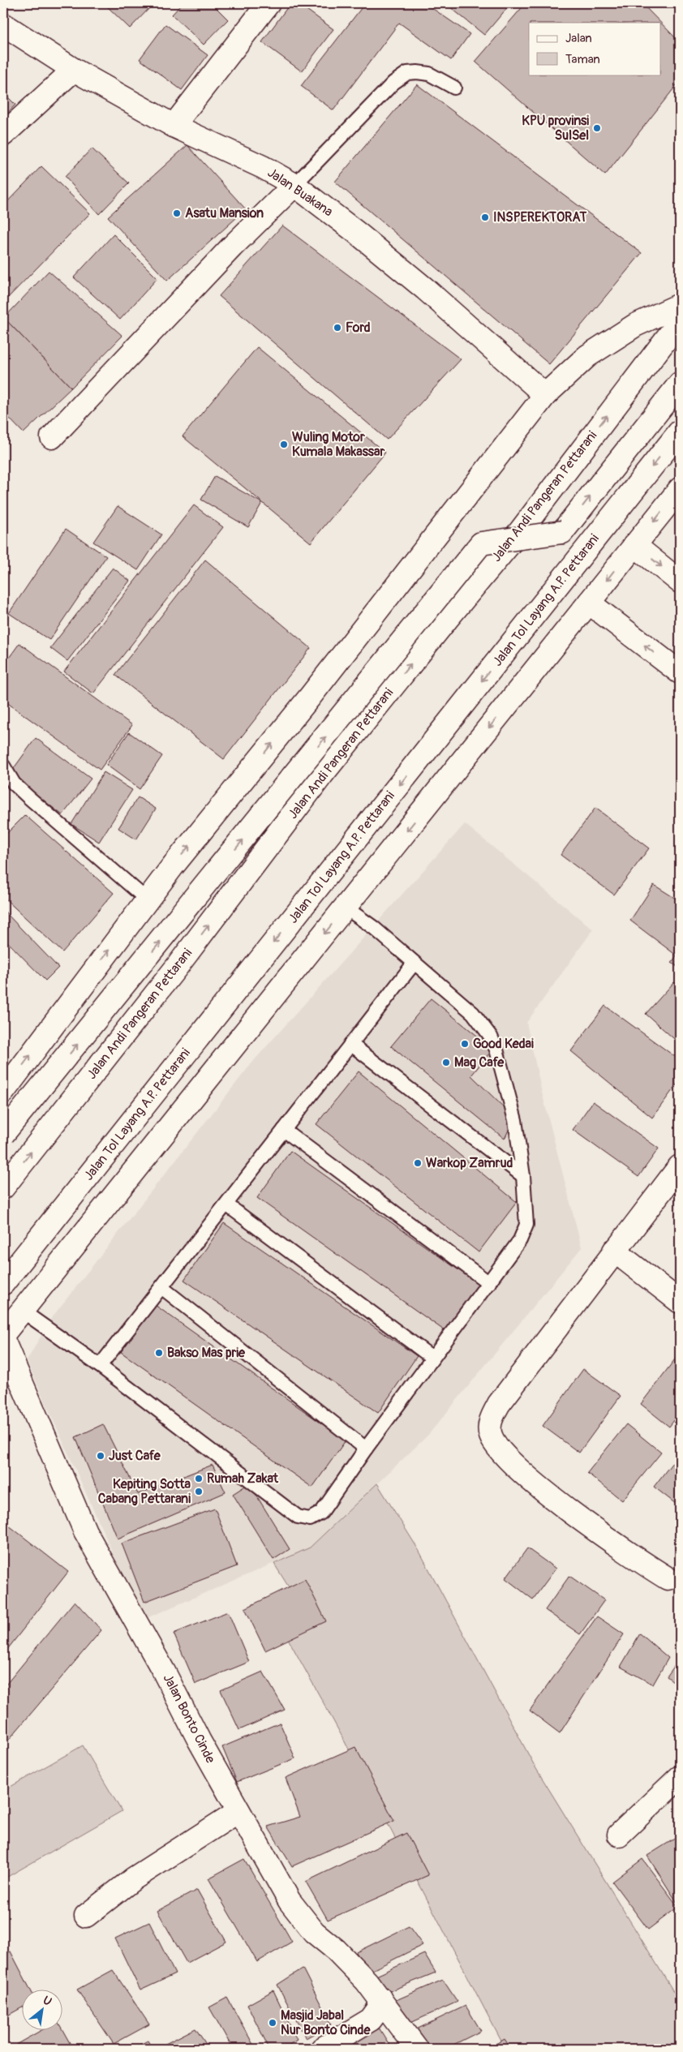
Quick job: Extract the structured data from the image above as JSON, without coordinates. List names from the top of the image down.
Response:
{
  "streets": {
    "main road": [
      "Jalan Buakana",
      "Jalan Andi Pangeran Pettarani",
      "Jalan Tol Layang A.P. Pettarani",
      "Jalan Bonto Cinde"
    ]
  },
  "places": [
    "KPU provinsi SulSel",
    "Asatu Mansion",
    "INSPEREKTORAT",
    "Ford",
    "Wuling Motor Kumala Makassar",
    "Good Kedai",
    "Mag Cafe",
    "Warkop Zamrud",
    "Bakso Mas prie",
    "Just Cafe",
    "Rumah Zakat",
    "Kepiting Sotta Cabang Pettarani",
    "Masjid Jabal Nur Bonto Cinde"
  ],
  "legend": ["Jalan", "Taman"],
  "north": "top right"
}
